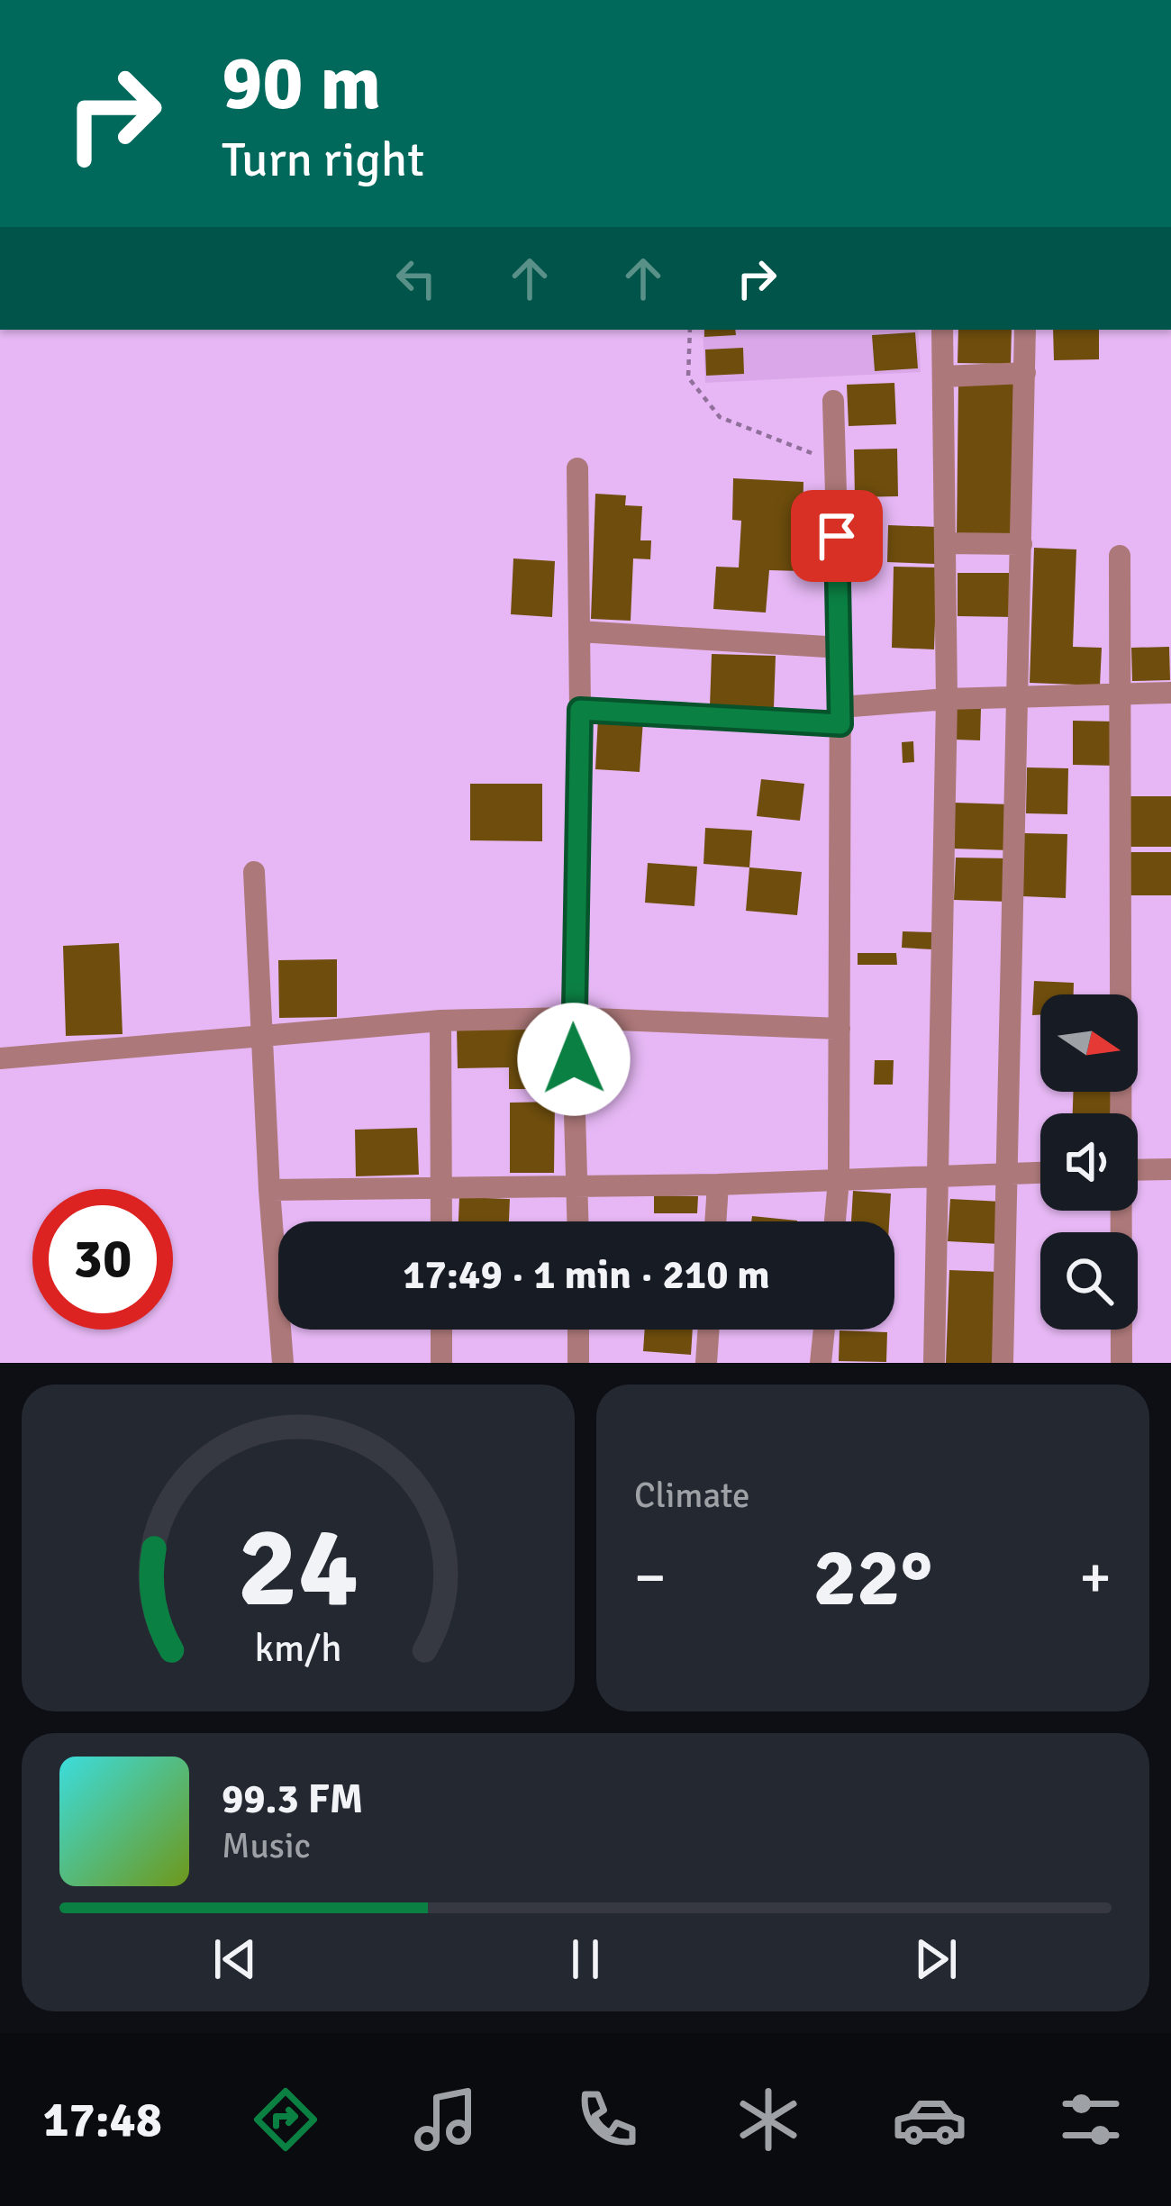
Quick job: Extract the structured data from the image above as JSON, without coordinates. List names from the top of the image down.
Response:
{
  "north": "right",
  "page": {
    "turn": ["90 m", "Turn right"],
    "limit": "30",
    "trip": "17:49 · 1 min · 210 m",
    "tile": "Climate",
    "heat": ["−", "22°", "+"],
    "song": ["99.3 FM", "Music"],
    "tabs": "17:48",
    "gauge": ["24", "km/h"]
  }
}
